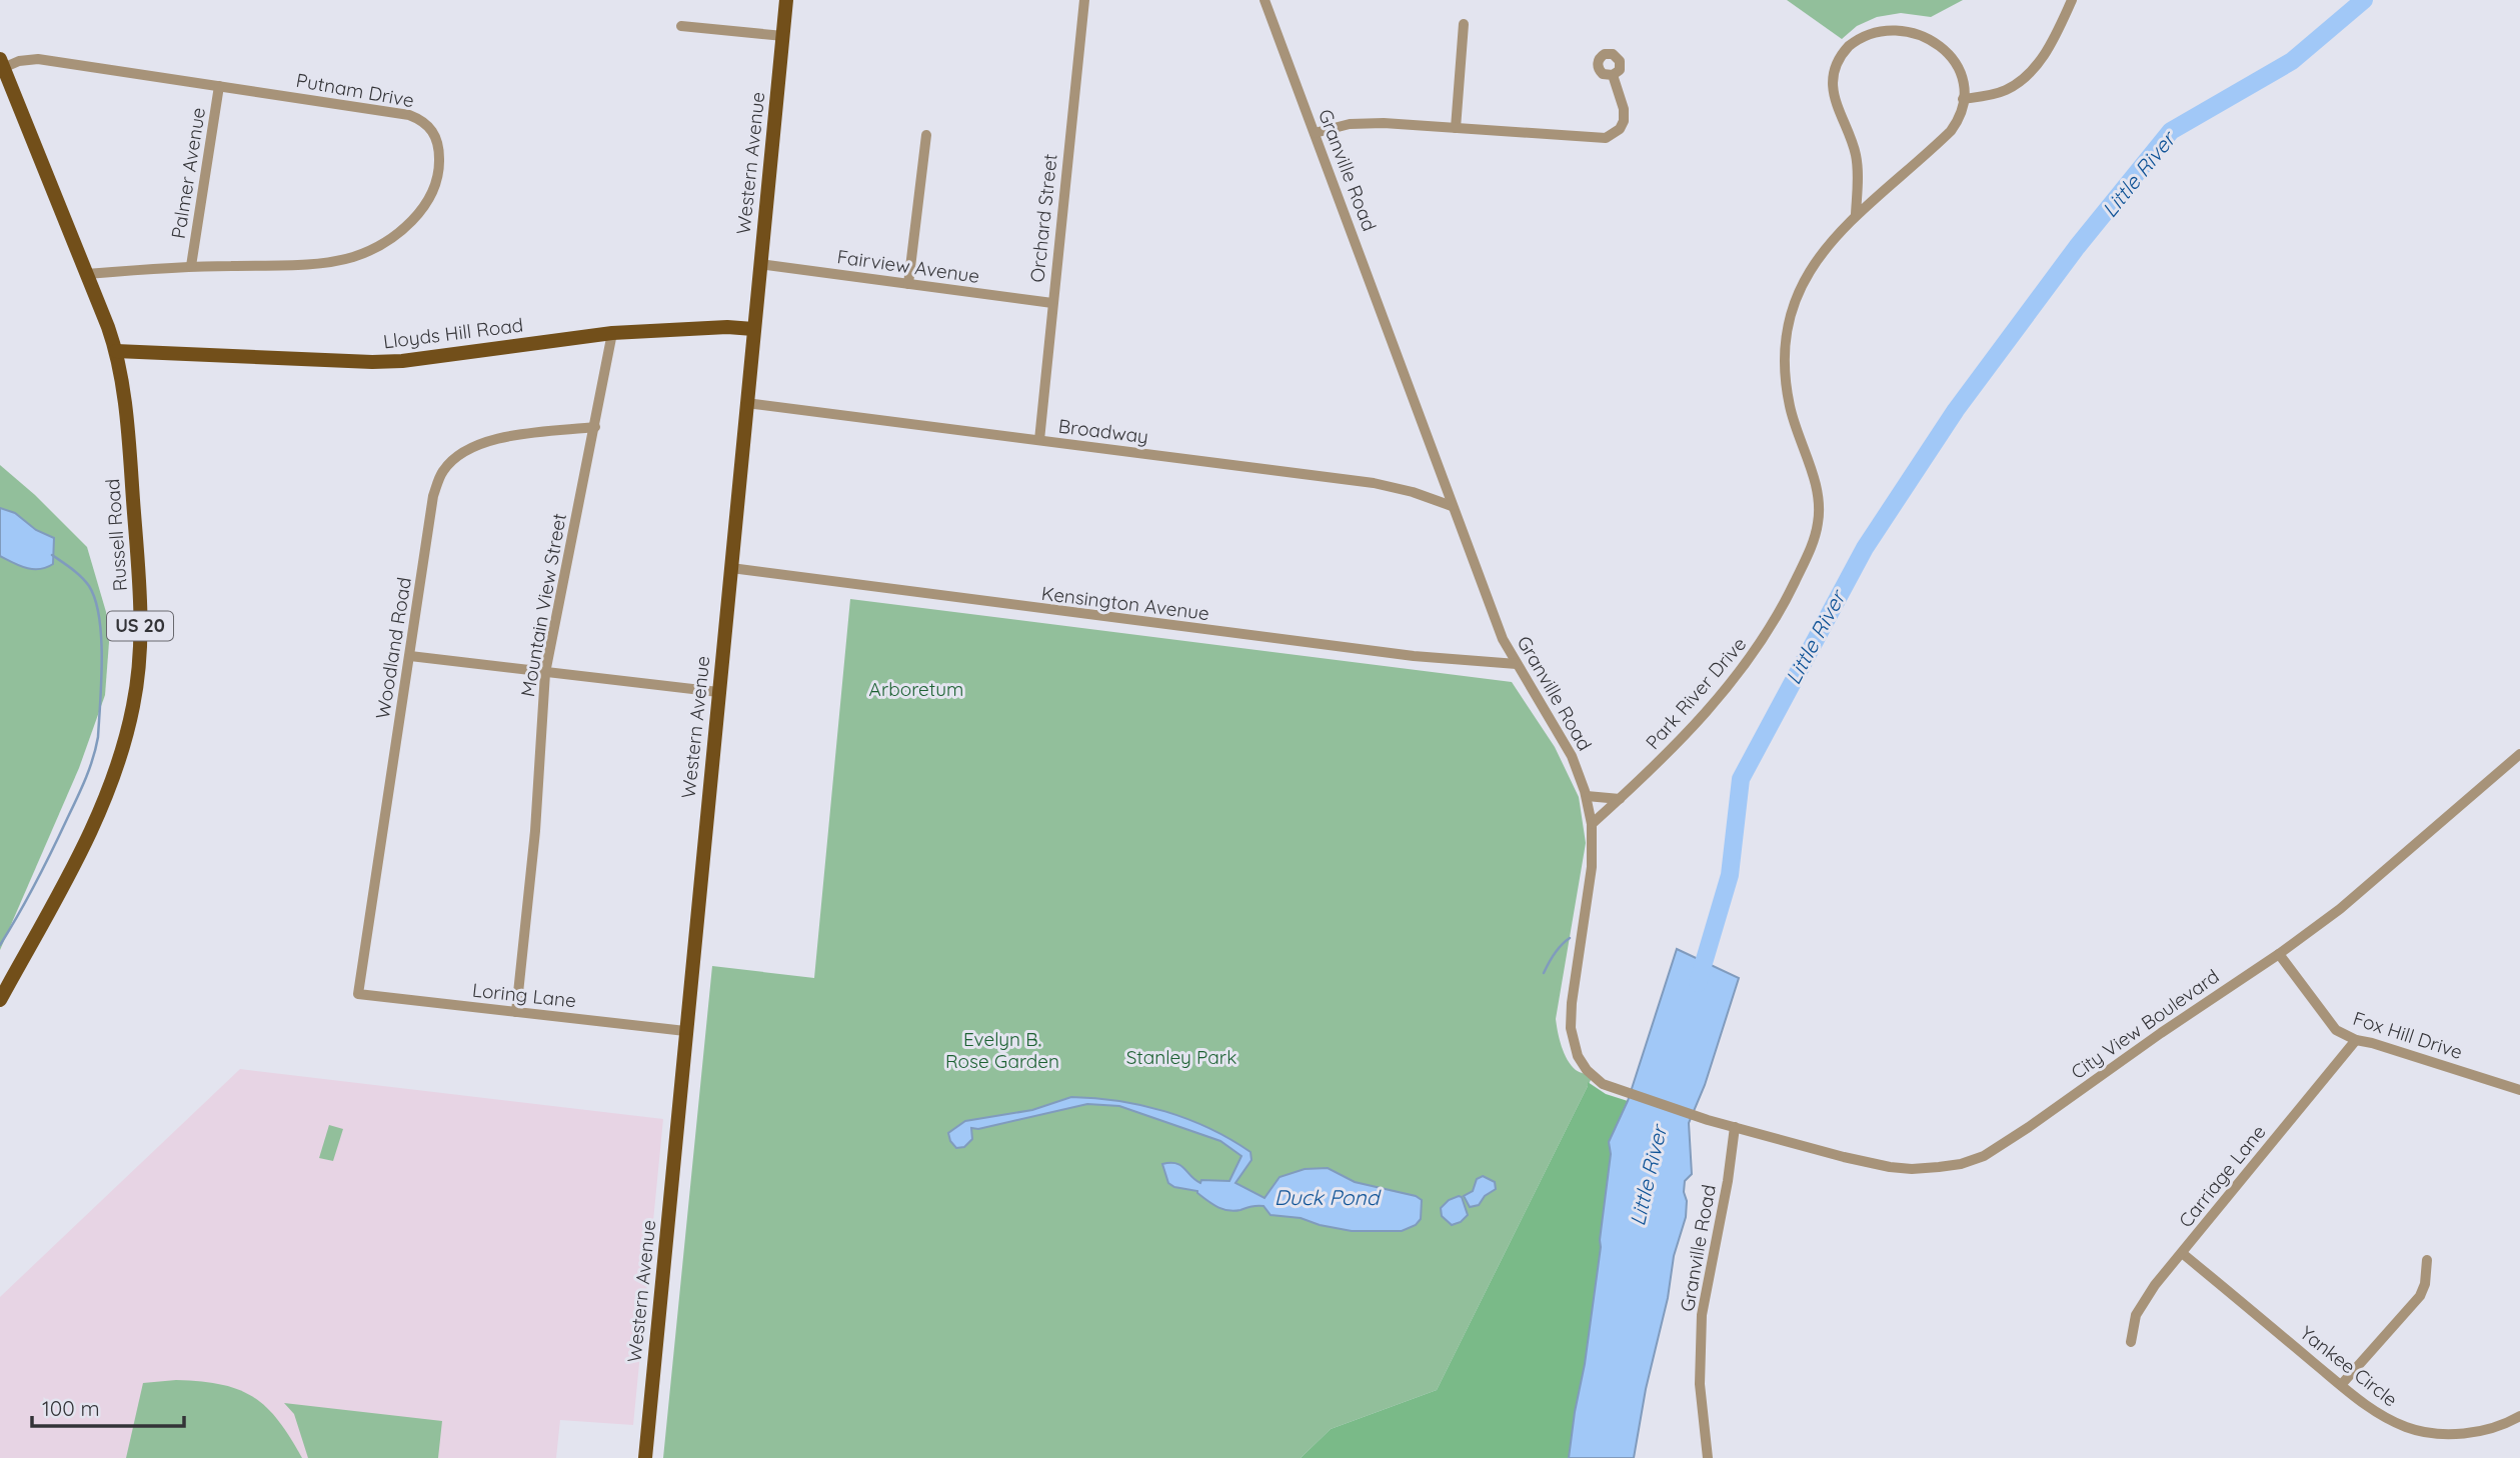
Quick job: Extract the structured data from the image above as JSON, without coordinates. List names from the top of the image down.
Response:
{
  "streets": {
    "main road": [
      "Western Avenue",
      "Lloyds Hill Road",
      "Russell Road",
      "US 20"
    ],
    "street": [
      "Putnam Drive",
      "Granville Road",
      "Palmer Avenue",
      "Orchard Street",
      "Fairview Avenue",
      "Broadway",
      "Kensington Avenue",
      "Mountain View Street",
      "Woodland Road",
      "Park River Drive",
      "Loring Lane",
      "City View Boulevard",
      "Fox Hill Drive",
      "Carriage Lane",
      "Yankee Circle"
    ]
  },
  "crossings": [
    ["Putnam Drive", "Palmer Avenue"],
    ["Putnam Drive", "Russell Road"],
    ["Western Avenue", "Fairview Avenue"],
    ["Western Avenue", "Lloyds Hill Road"],
    ["Western Avenue", "Broadway"],
    ["Western Avenue", "Kensington Avenue"],
    ["Western Avenue", "Loring Lane"],
    ["Granville Road", "Broadway"],
    ["Granville Road", "Kensington Avenue"],
    ["Granville Road", "Park River Drive"],
    ["Granville Road", "City View Boulevard"],
    ["Orchard Street", "Fairview Avenue"],
    ["Orchard Street", "Broadway"],
    ["Lloyds Hill Road", "Russell Road"],
    ["Lloyds Hill Road", "Mountain View Street"],
    ["Mountain View Street", "Woodland Road"],
    ["Mountain View Street", "Loring Lane"],
    ["Woodland Road", "Loring Lane"],
    ["City View Boulevard", "Fox Hill Drive"],
    ["Fox Hill Drive", "Carriage Lane"],
    ["Carriage Lane", "Yankee Circle"]
  ],
  "water": ["Little River", "Duck Pond"],
  "parks": ["Arboretum", "Evelyn B. Rose Garden", "Stanley Park"],
  "scale_bar": "100 m"
}
